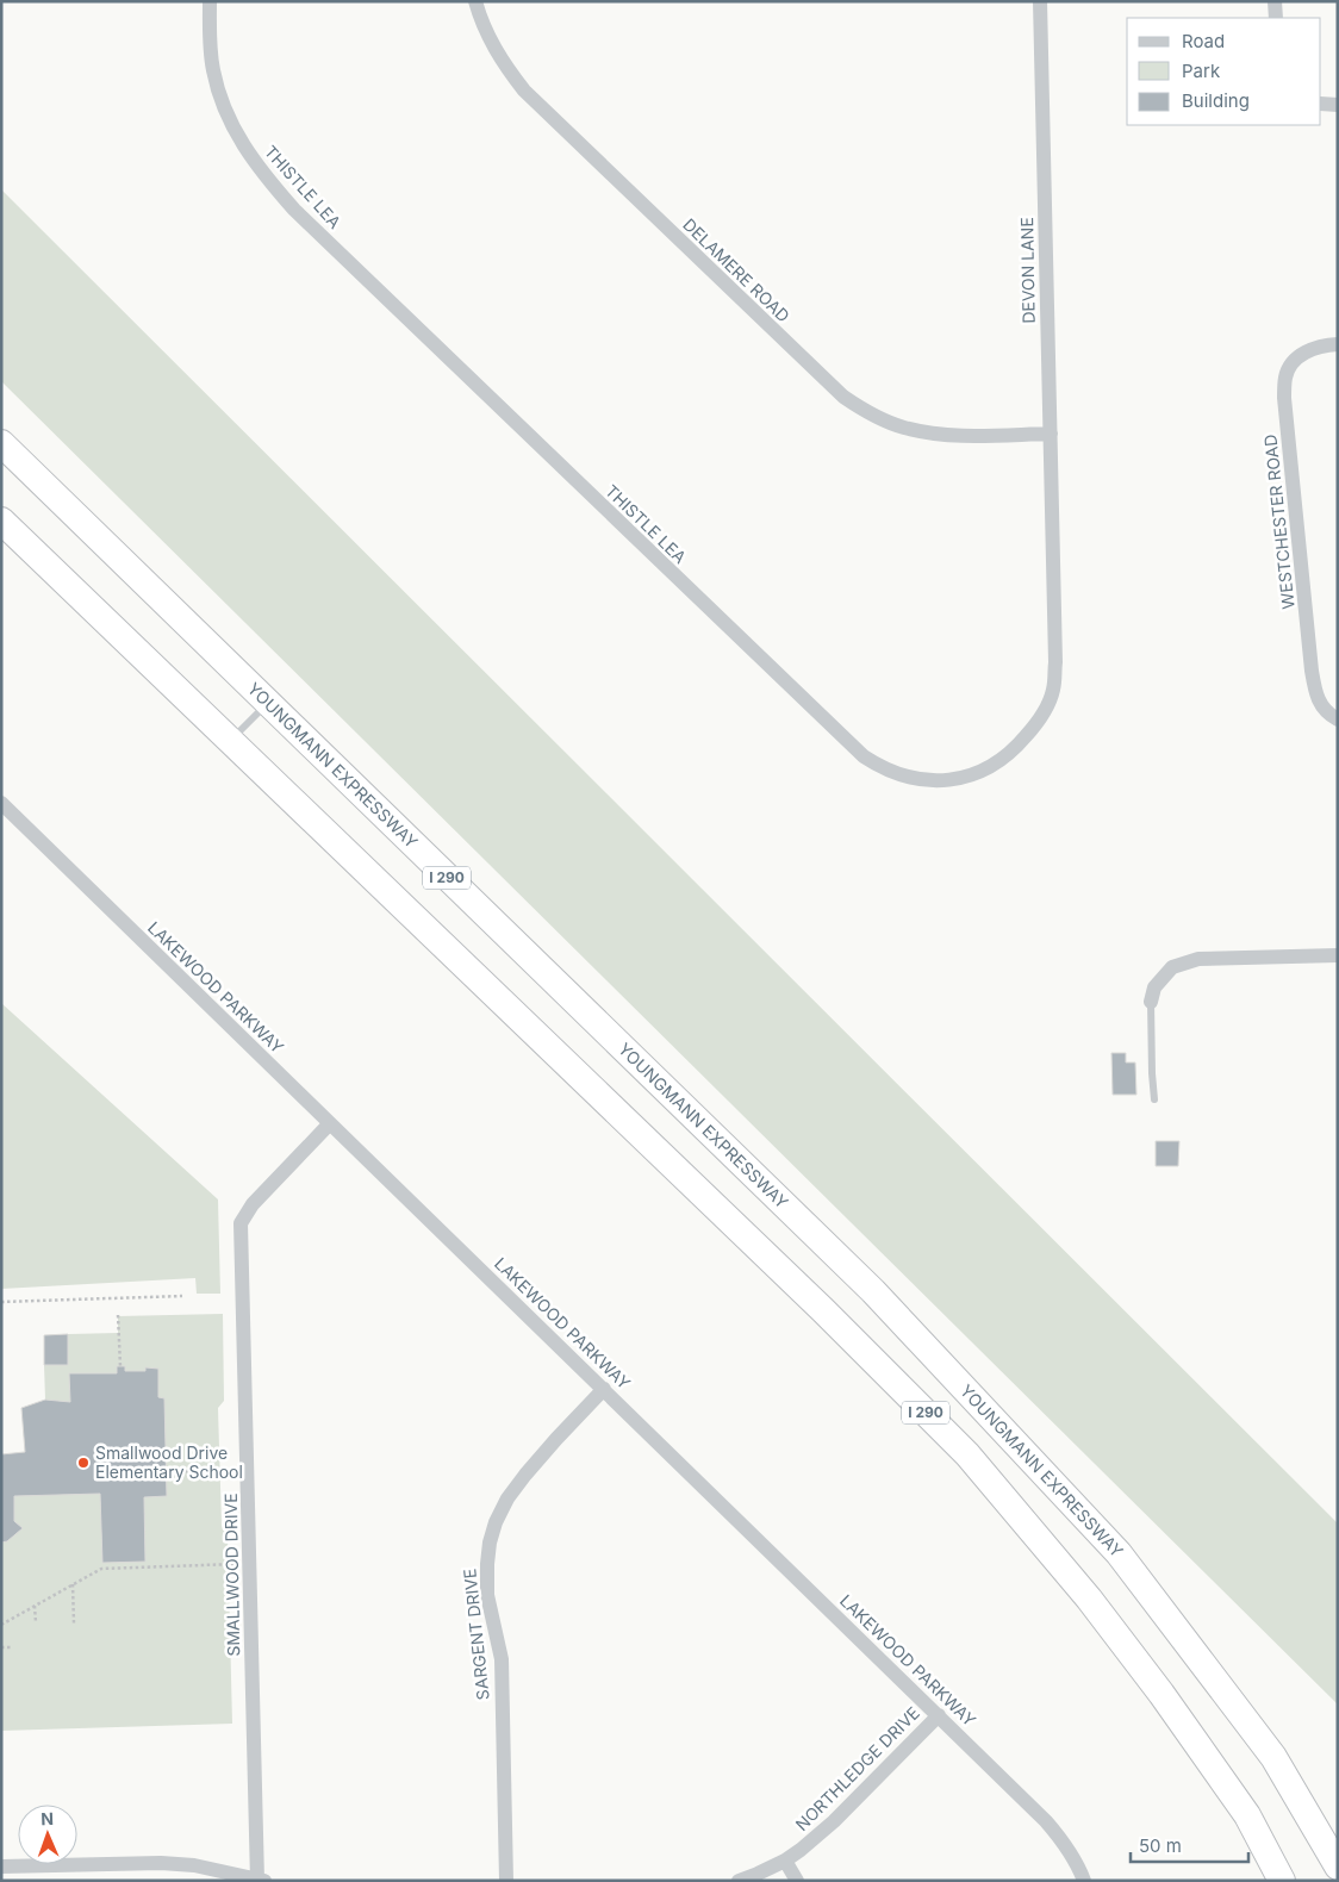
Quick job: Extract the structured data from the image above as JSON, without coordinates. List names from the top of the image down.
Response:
{
  "streets": {
    "highway": ["YOUNGMANN EXPRESSWAY", "I 290"],
    "street": [
      "THISTLE LEA",
      "DELAMERE ROAD",
      "DEVON LANE",
      "WESTCHESTER ROAD",
      "LAKEWOOD PARKWAY",
      "SMALLWOOD DRIVE",
      "SARGENT DRIVE",
      "NORTHLEDGE DRIVE"
    ]
  },
  "crossings": [
    ["THISTLE LEA", "DEVON LANE"],
    ["DELAMERE ROAD", "DEVON LANE"],
    ["LAKEWOOD PARKWAY", "SMALLWOOD DRIVE"],
    ["LAKEWOOD PARKWAY", "SARGENT DRIVE"],
    ["LAKEWOOD PARKWAY", "NORTHLEDGE DRIVE"]
  ],
  "places": ["Smallwood Drive Elementary School"],
  "legend": ["Road", "Park", "Building"],
  "scale_bar": "50 m",
  "north": "top"
}
